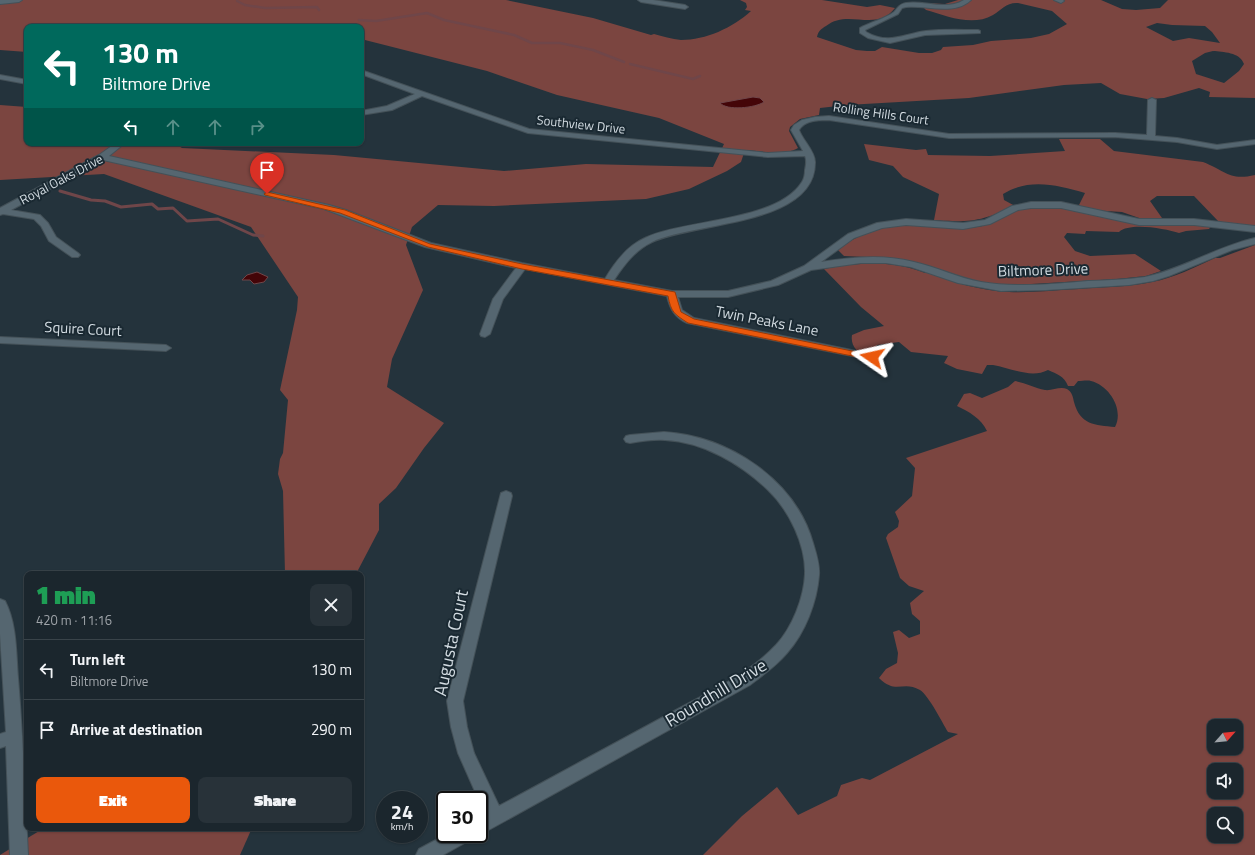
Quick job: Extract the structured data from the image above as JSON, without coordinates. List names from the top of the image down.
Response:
{
  "streets": {
    "street": [
      "Rolling Hills Court",
      "Southview Drive",
      "Royal Oaks Drive",
      "Biltmore Drive",
      "Twin Peaks Lane",
      "Squire Court",
      "Augusta Court",
      "Roundhill Drive"
    ]
  },
  "crossings": [
    ["Rolling Hills Court", "Southview Drive"],
    ["Rolling Hills Court", "Biltmore Drive"],
    ["Royal Oaks Drive", "Biltmore Drive"],
    ["Biltmore Drive", "Twin Peaks Lane"],
    ["Augusta Court", "Roundhill Drive"]
  ],
  "north": "top right",
  "page": {
    "turn": ["130 m", "Biltmore Drive"],
    "heading": ["1 min", "420 m · 11:16"],
    "list": [
      {
        "name": "Turn left",
        "note": "Biltmore Drive",
        "value": "130 m"
      },
      {
        "name": "Arrive at destination",
        "value": "290 m"
      }
    ],
    "buttons": ["Exit", "Share"],
    "speed": "24 km/h",
    "limit": "30"
  }
}
